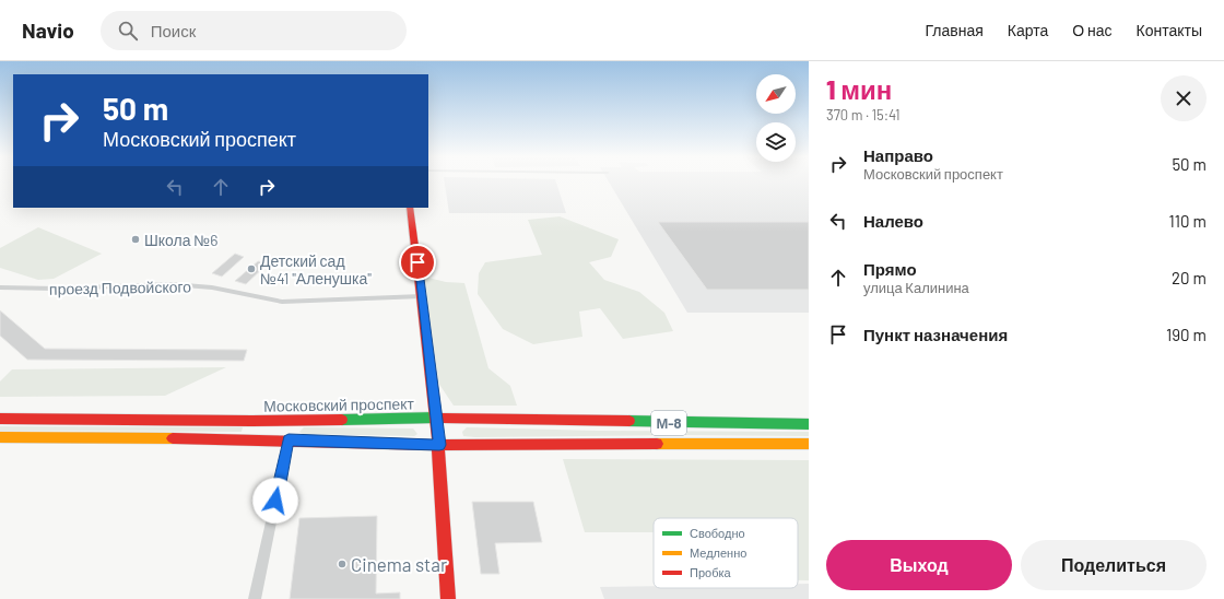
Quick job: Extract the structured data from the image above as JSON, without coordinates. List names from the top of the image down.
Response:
{
  "streets": {
    "main road": ["Московский проспект", "М-8"],
    "street": ["проезд Подвойского"]
  },
  "places": ["Школа №6", "Детский сад №41 \"Аленушка\"", "Cinema star"],
  "legend": ["Свободно", "Медленно", "Пробка"],
  "north": "bottom left",
  "page": {
    "header": "Navio",
    "search": "Поиск",
    "nav": [
      "Главная",
      "Карта",
      "О нас",
      "Контакты"
    ],
    "heading": ["1 мин", "370 m · 15:41"],
    "turn": ["50 m", "Московский проспект"],
    "list": [
      {
        "name": "Направо",
        "note": "Московский проспект",
        "value": "50 m"
      },
      {
        "name": "Налево",
        "value": "110 m"
      },
      {
        "name": "Прямо",
        "note": "улица Калинина",
        "value": "20 m"
      },
      {
        "name": "Пункт назначения",
        "value": "190 m"
      }
    ],
    "buttons": ["Выход", "Поделиться"]
  }
}
